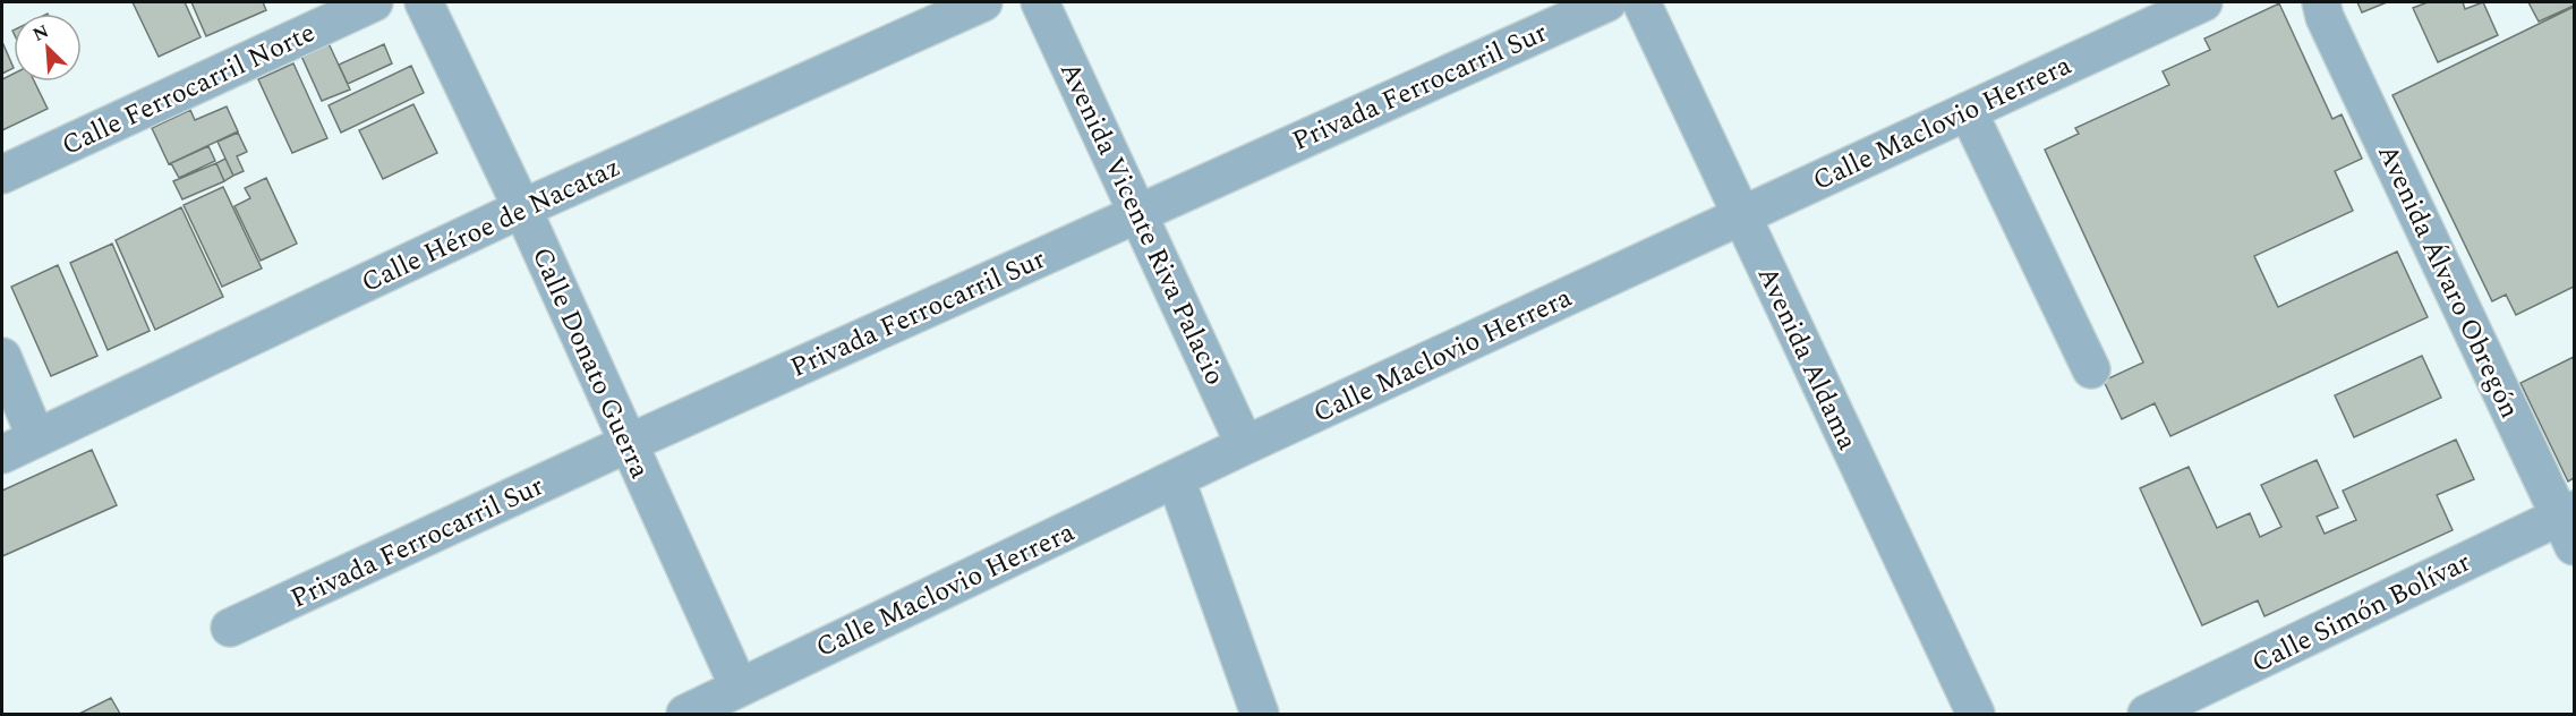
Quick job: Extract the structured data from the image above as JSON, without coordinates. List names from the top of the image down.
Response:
{
  "streets": {
    "street": [
      "Privada Ferrocarril Sur",
      "Calle Ferrocarril Norte",
      "Calle Maclovio Herrera",
      "Avenida Vicente Riva Palacio",
      "Calle Héroe de Nacataz",
      "Avenida Álvaro Obregón",
      "Avenida Aldama",
      "Calle Donato Guerra",
      "Calle Simón Bolívar"
    ]
  },
  "crossings": [
    ["Privada Ferrocarril Sur", "Avenida Vicente Riva Palacio"],
    ["Privada Ferrocarril Sur", "Calle Donato Guerra"],
    ["Calle Maclovio Herrera", "Avenida Vicente Riva Palacio"],
    ["Calle Maclovio Herrera", "Avenida Aldama"],
    ["Calle Maclovio Herrera", "Calle Donato Guerra"],
    ["Calle Héroe de Nacataz", "Calle Donato Guerra"],
    ["Avenida Álvaro Obregón", "Calle Simón Bolívar"]
  ],
  "north": "top left"
}
